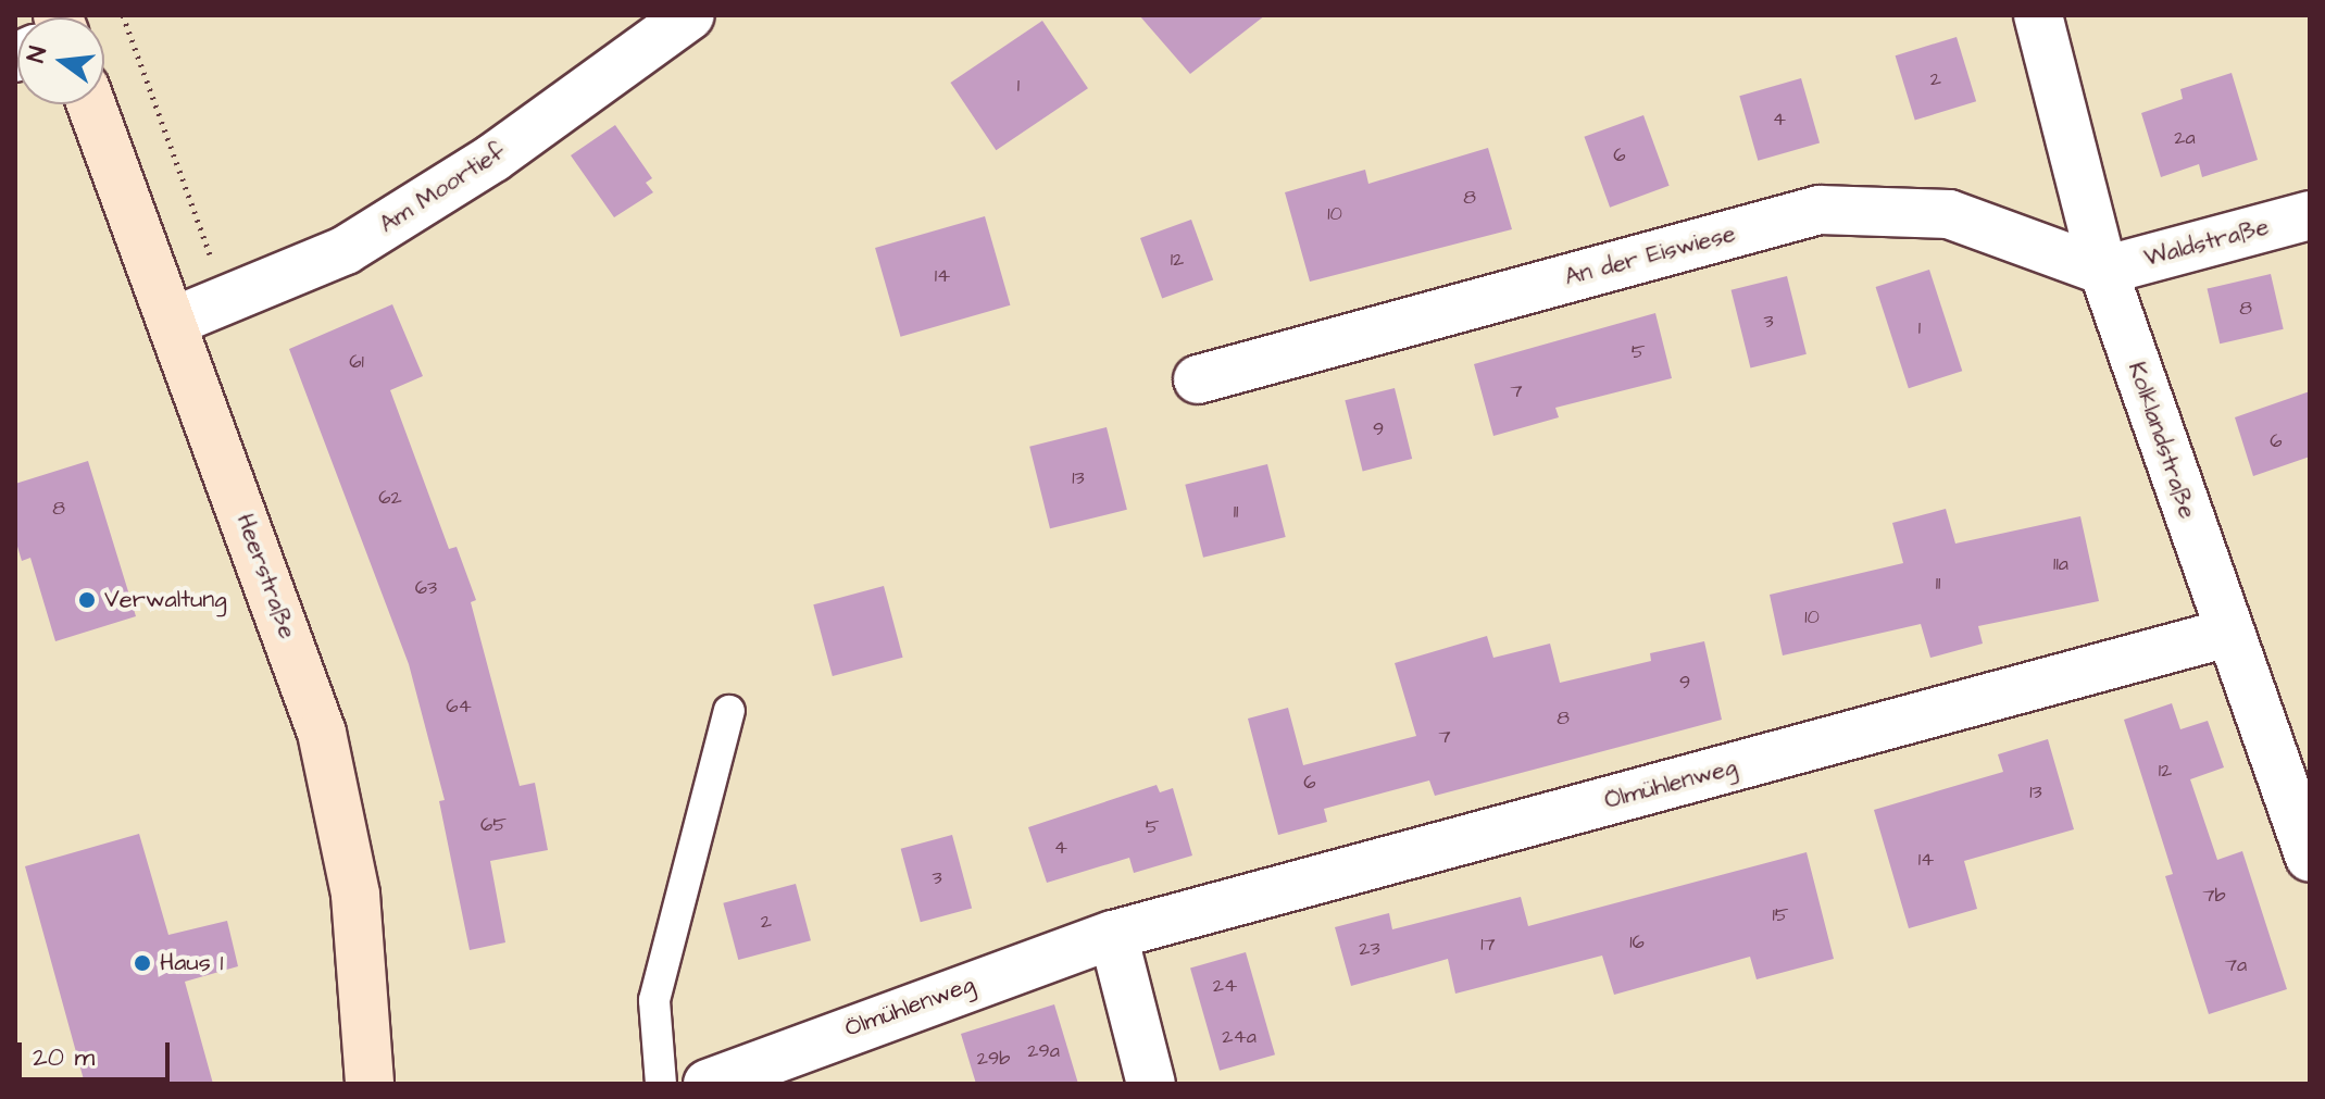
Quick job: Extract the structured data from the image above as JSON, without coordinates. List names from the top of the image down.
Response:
{
  "streets": {
    "street": [
      "Am Moortief",
      "Waldstraße",
      "An der Eiswiese",
      "Kolklandstraße",
      "Heerstraße",
      "Ölmühlenweg"
    ]
  },
  "crossings": [
    ["Am Moortief", "Heerstraße"],
    ["Waldstraße", "An der Eiswiese"],
    ["Waldstraße", "Kolklandstraße"],
    ["An der Eiswiese", "Kolklandstraße"],
    ["Kolklandstraße", "Ölmühlenweg"]
  ],
  "places": ["Verwaltung", "Haus 1"],
  "house_numbers": [
    "2",
    "1",
    "4",
    "2a",
    "6",
    "8",
    "10",
    "12",
    "14",
    "8",
    "3",
    "1",
    "5",
    "61",
    "7",
    "9",
    "6",
    "13",
    "62",
    "8",
    "11",
    "11a",
    "11",
    "63",
    "10",
    "9",
    "64",
    "8",
    "7",
    "12",
    "6",
    "13",
    "65",
    "5",
    "4",
    "14",
    "3",
    "7b",
    "15",
    "2",
    "16",
    "17",
    "23",
    "7a",
    "24",
    "24a",
    "29a",
    "29b"
  ],
  "scale_bar": "20 m",
  "north": "left"
}
